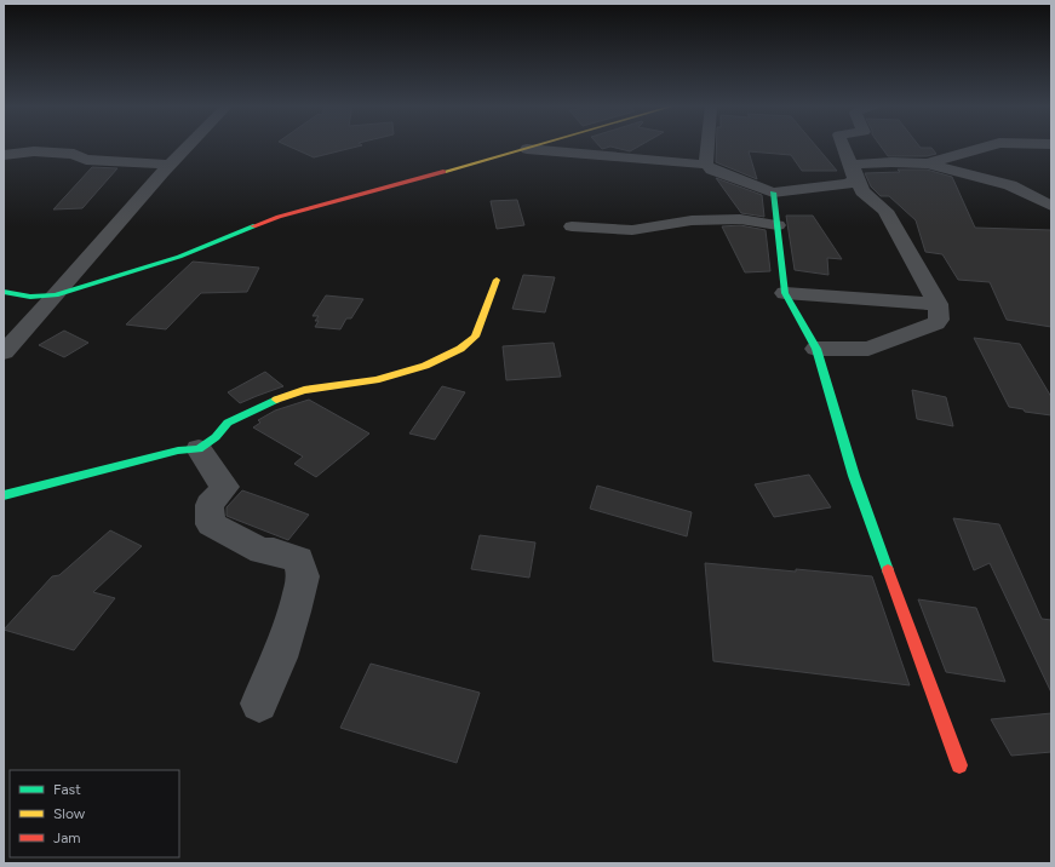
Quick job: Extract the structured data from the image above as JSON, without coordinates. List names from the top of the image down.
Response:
{
  "legend": ["Fast", "Slow", "Jam"]
}
